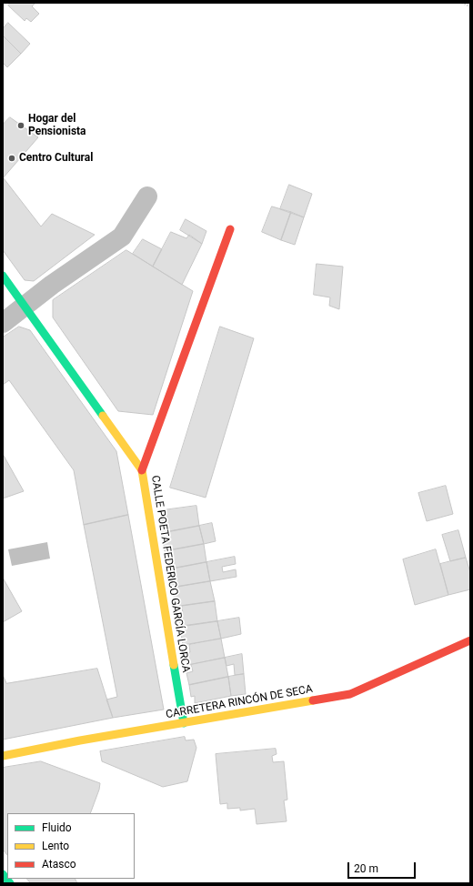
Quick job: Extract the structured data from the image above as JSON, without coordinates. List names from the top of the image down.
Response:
{
  "streets": {
    "street": ["CALLE POETA FEDERICO GARCÍA LORCA", "CARRETERA RINCÓN DE SECA"]
  },
  "crossings": [
    ["CALLE POETA FEDERICO GARCÍA LORCA", "CARRETERA RINCÓN DE SECA"]
  ],
  "places": ["Hogar del Pensionista", "Centro Cultural"],
  "legend": ["Fluido", "Lento", "Atasco"],
  "scale_bar": "20 m"
}
